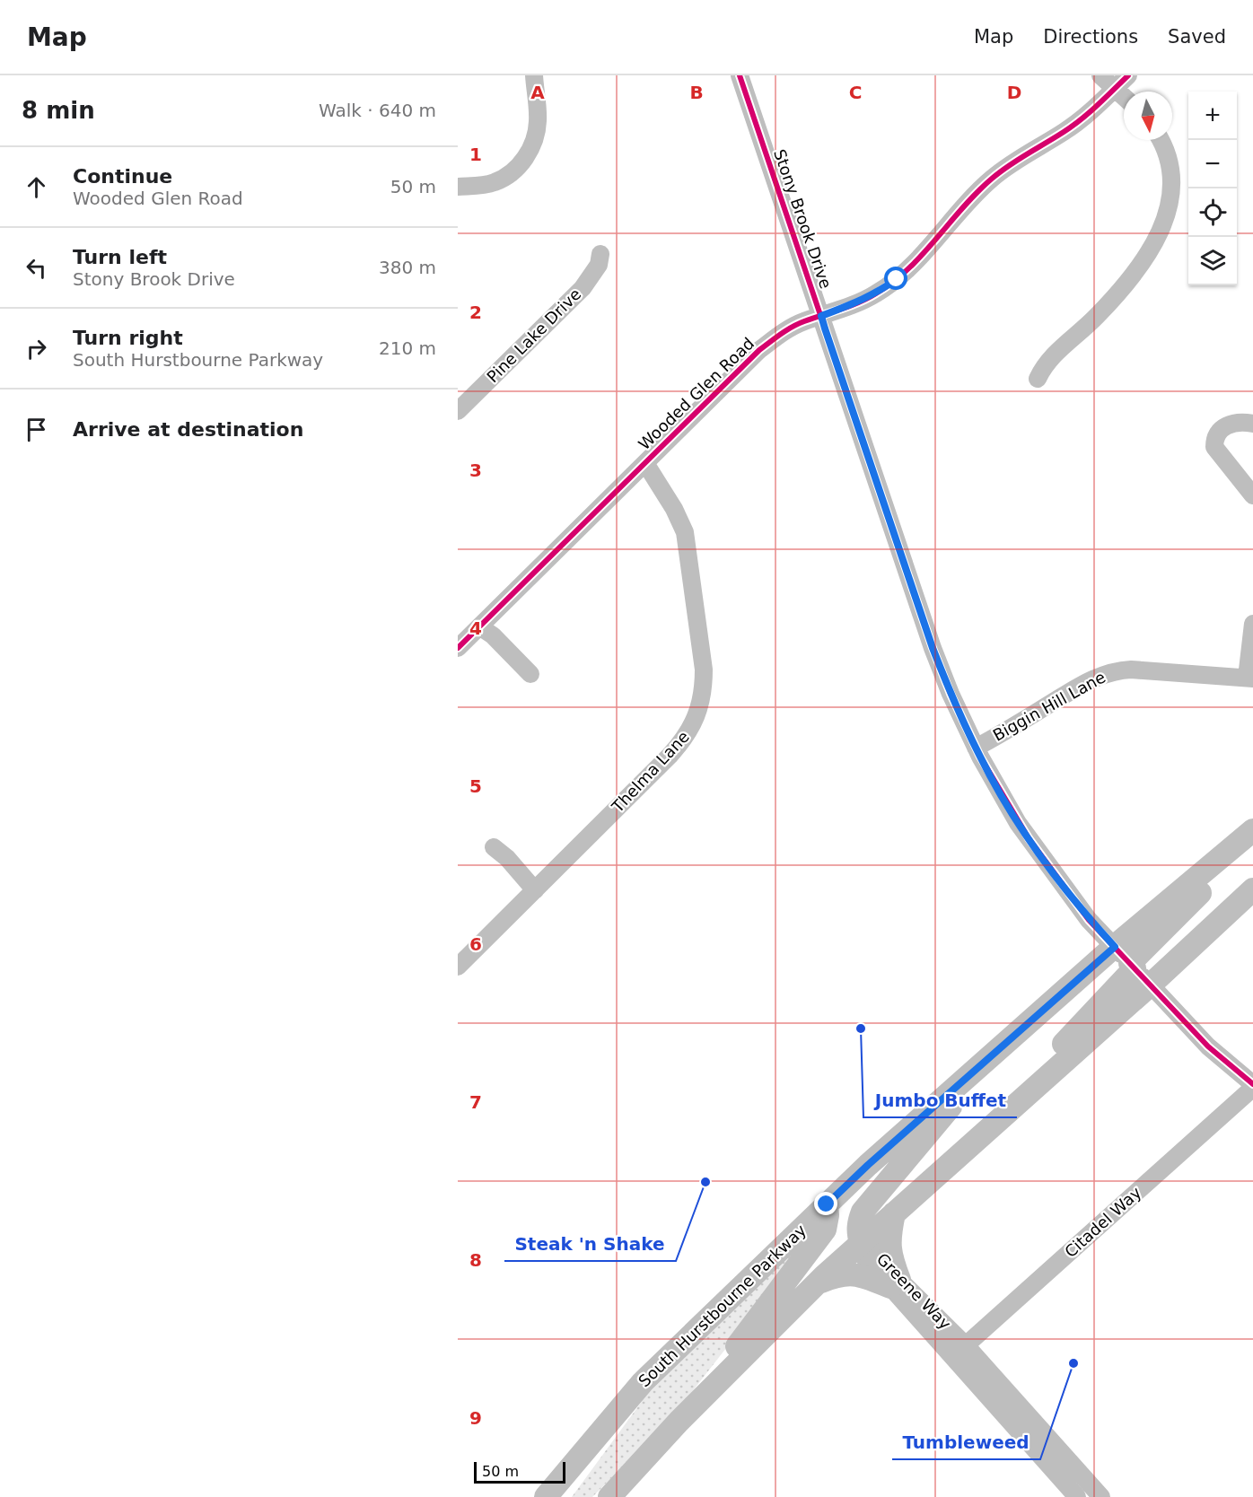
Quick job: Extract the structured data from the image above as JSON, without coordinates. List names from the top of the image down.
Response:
{
  "streets": {
    "main road": ["South Hurstbourne Parkway"],
    "street": [
      "Stony Brook Drive",
      "Pine Lake Drive",
      "Wooded Glen Road",
      "Biggin Hill Lane",
      "Thelma Lane",
      "Citadel Way",
      "Greene Way"
    ]
  },
  "crossings": [
    ["Stony Brook Drive", "Wooded Glen Road"],
    ["Stony Brook Drive", "Biggin Hill Lane"],
    ["Stony Brook Drive", "Citadel Way"],
    ["Stony Brook Drive", "South Hurstbourne Parkway"],
    ["Wooded Glen Road", "Thelma Lane"],
    ["Citadel Way", "Greene Way"]
  ],
  "places": ["Jumbo Buffet", "Steak 'n Shake", "Tumbleweed"],
  "scale_bar": "50 m",
  "north": "bottom",
  "page": {
    "header": "Map",
    "nav": ["Map", "Directions", "Saved"],
    "heading": ["8 min", "Walk · 640 m"],
    "map_buttons": ["+", "−"],
    "list": [
      ["Continue", "Wooded Glen Road", "50 m"],
      ["Turn left", "Stony Brook Drive", "380 m"],
      ["Turn right", "South Hurstbourne Parkway", "210 m"],
      "Arrive at destination"
    ],
    "scale": "50 m"
  },
  "grid": {
    "columns": [
      "A",
      "B",
      "C",
      "D"
    ],
    "rows": [
      "1",
      "2",
      "3",
      "4",
      "5",
      "6",
      "7",
      "8",
      "9"
    ]
  }
}
